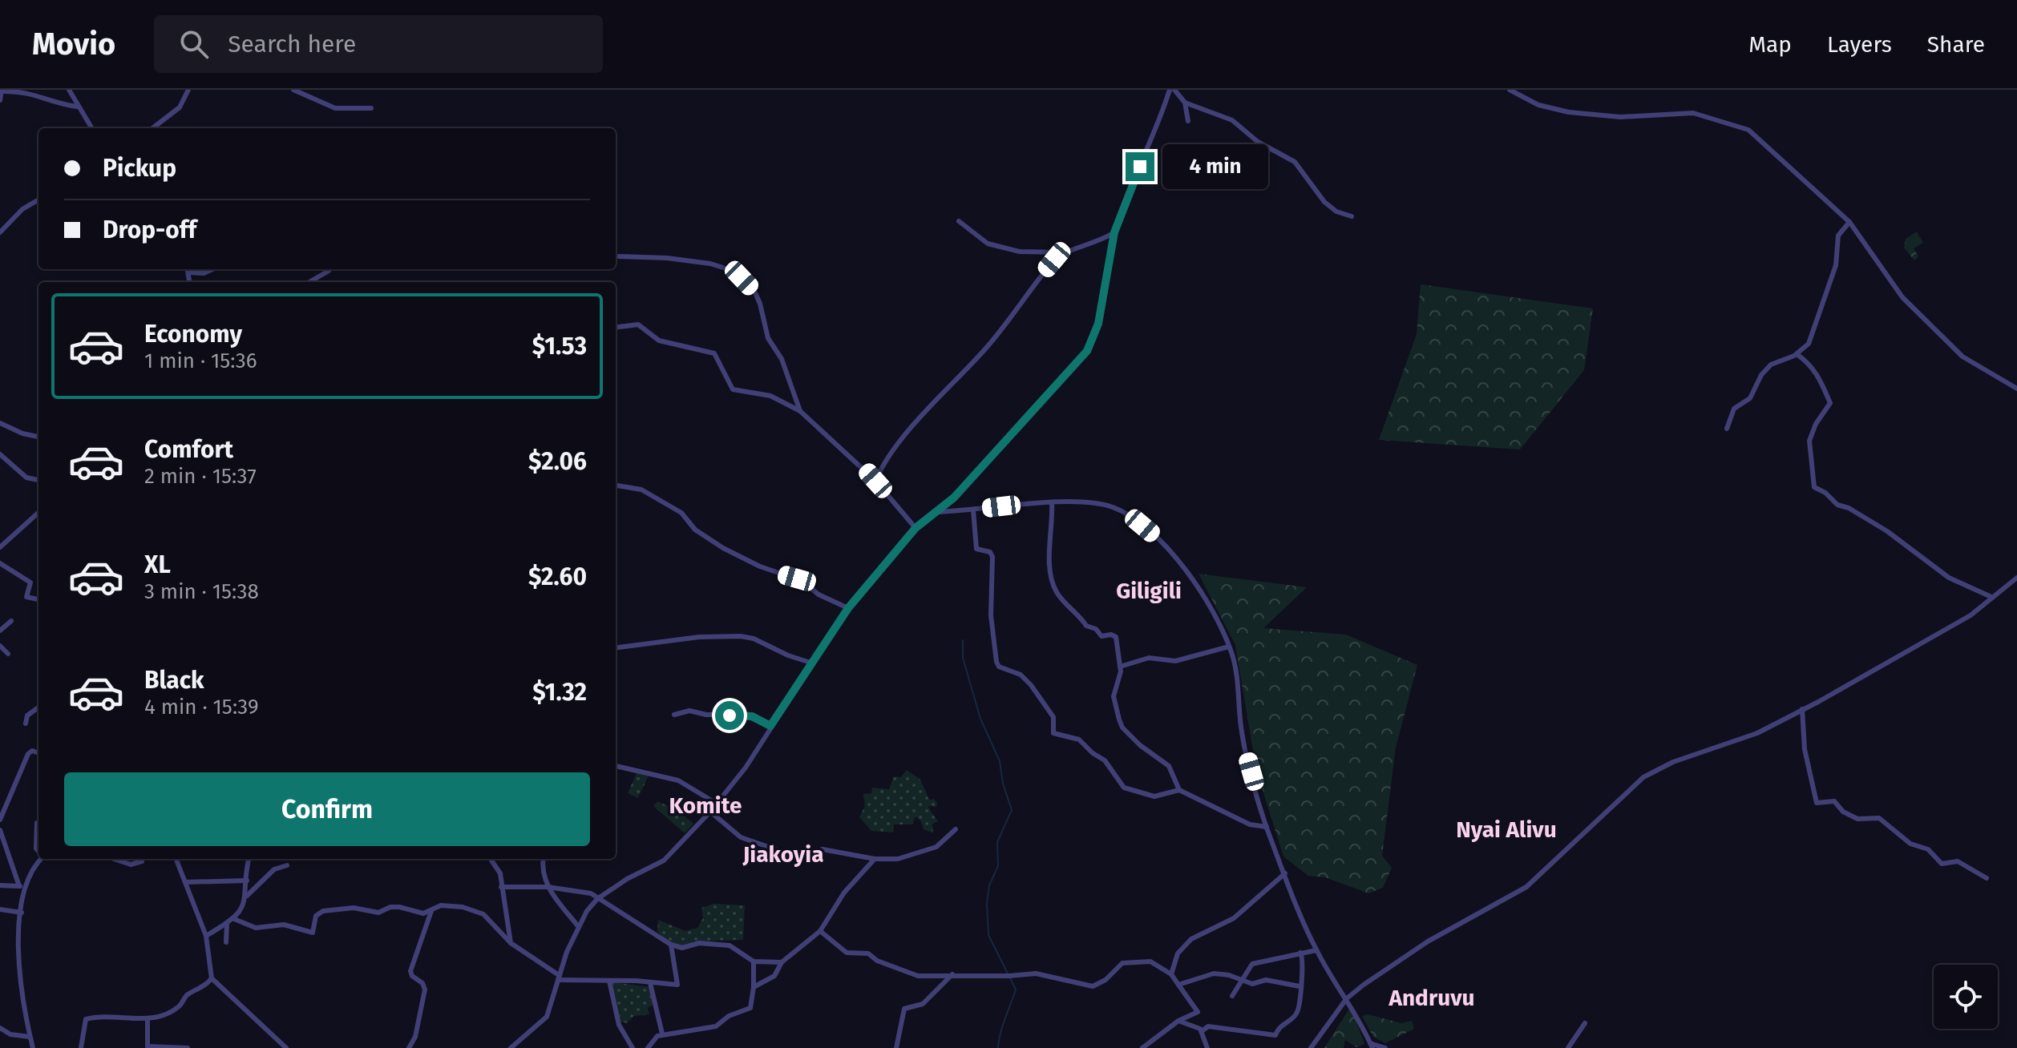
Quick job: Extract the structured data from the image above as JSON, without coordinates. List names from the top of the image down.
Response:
{
  "districts": [
    "Giligili",
    "Komite",
    "Nyai Alivu",
    "Jiakoyia",
    "Andruvu"
  ],
  "page": {
    "header": "Movio",
    "search": "Search here",
    "nav": ["Map", "Layers", "Share"],
    "banner": ["Pickup", "Drop-off"],
    "bubble": "4 min",
    "list": [
      {
        "name": "Economy",
        "note": "1 min · 15:36",
        "value": "$1.53"
      },
      {
        "name": "Comfort",
        "note": "2 min · 15:37",
        "value": "$2.06"
      },
      {
        "name": "XL",
        "note": "3 min · 15:38",
        "value": "$2.60"
      },
      {
        "name": "Black",
        "note": "4 min · 15:39",
        "value": "$1.32"
      }
    ],
    "buttons": "Confirm"
  }
}
